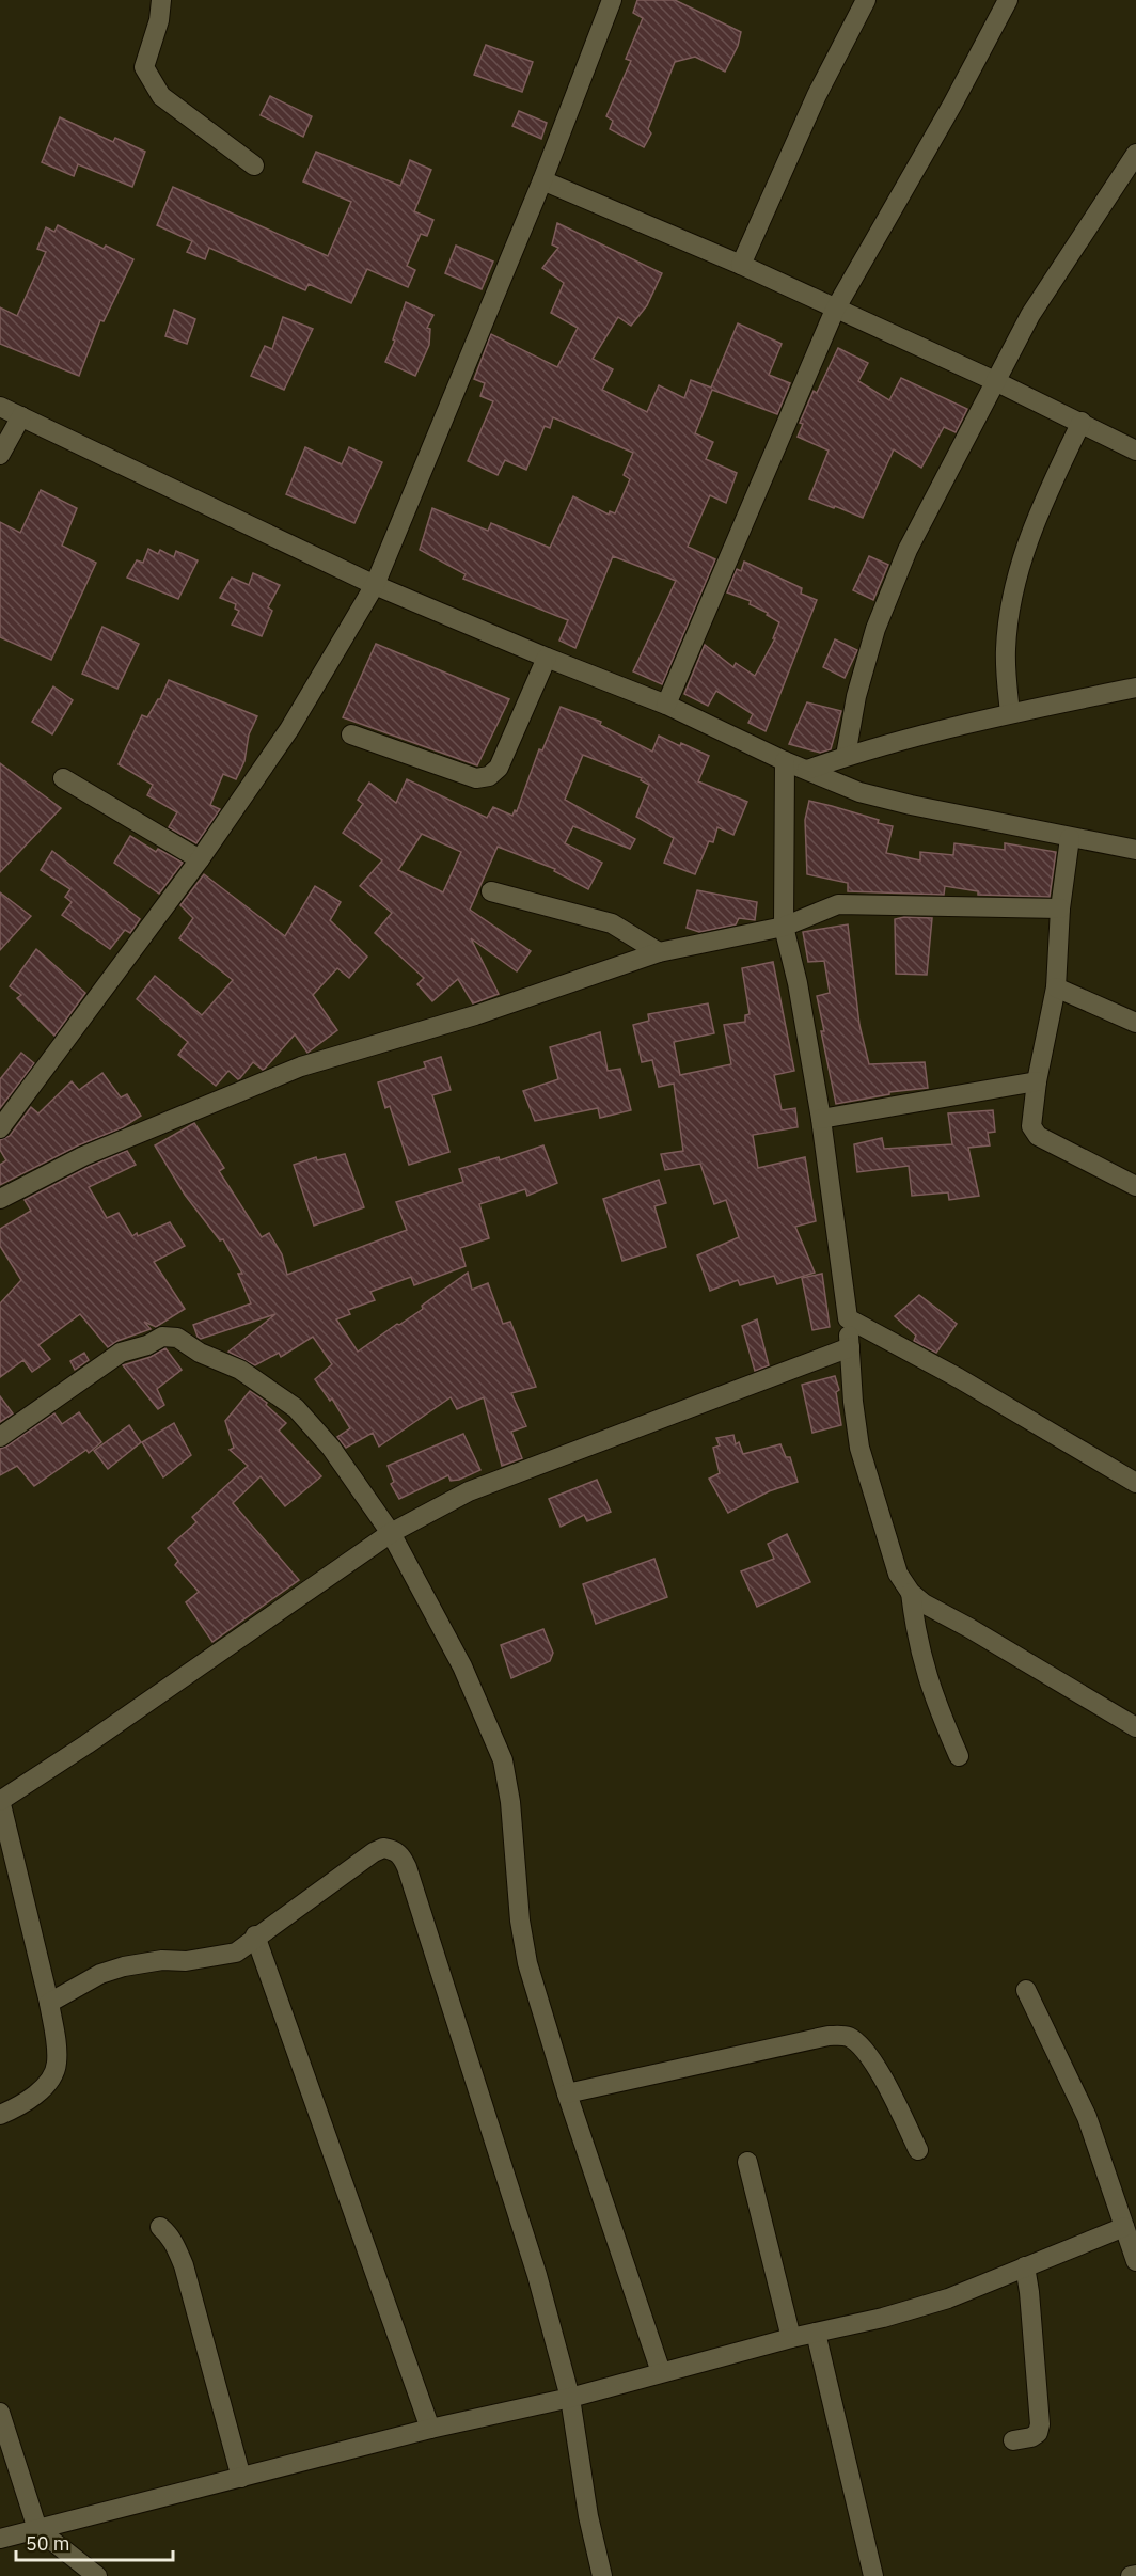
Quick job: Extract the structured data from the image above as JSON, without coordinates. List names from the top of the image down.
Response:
{
  "scale_bar": "50 m"
}
